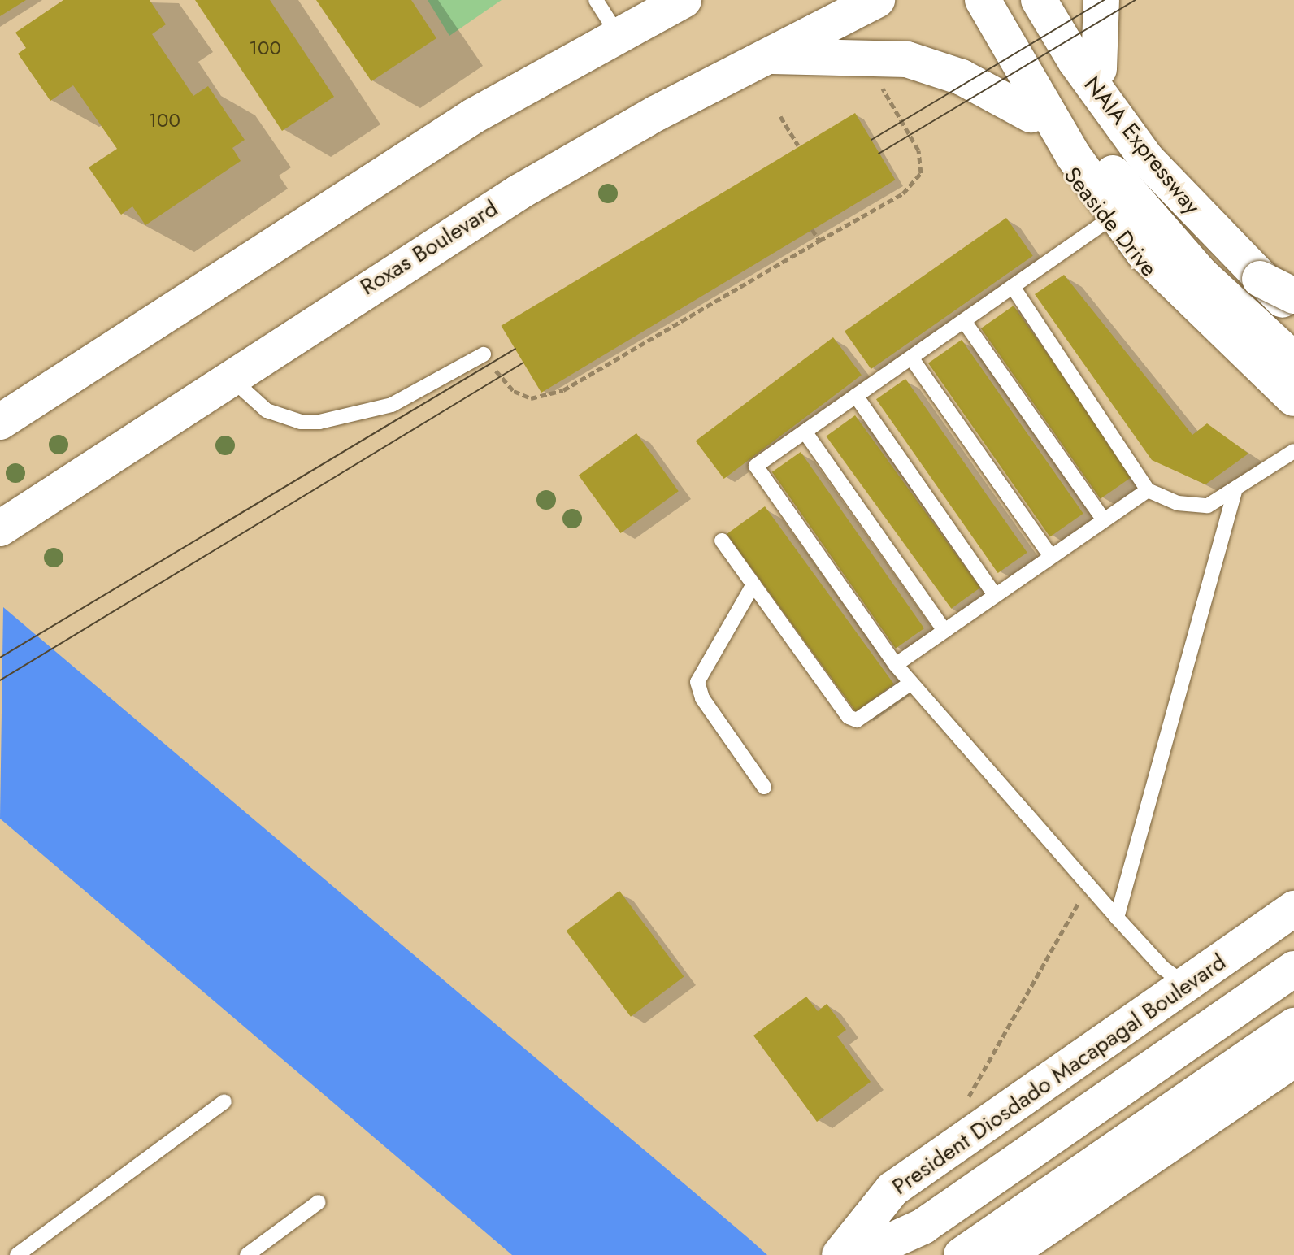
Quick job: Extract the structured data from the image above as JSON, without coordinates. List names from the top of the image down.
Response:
{
  "streets": {
    "main road": [
      "NAIA Expressway",
      "Seaside Drive",
      "Roxas Boulevard",
      "President Diosdado Macapagal Boulevard"
    ]
  },
  "house_numbers": ["100", "100"]
}
